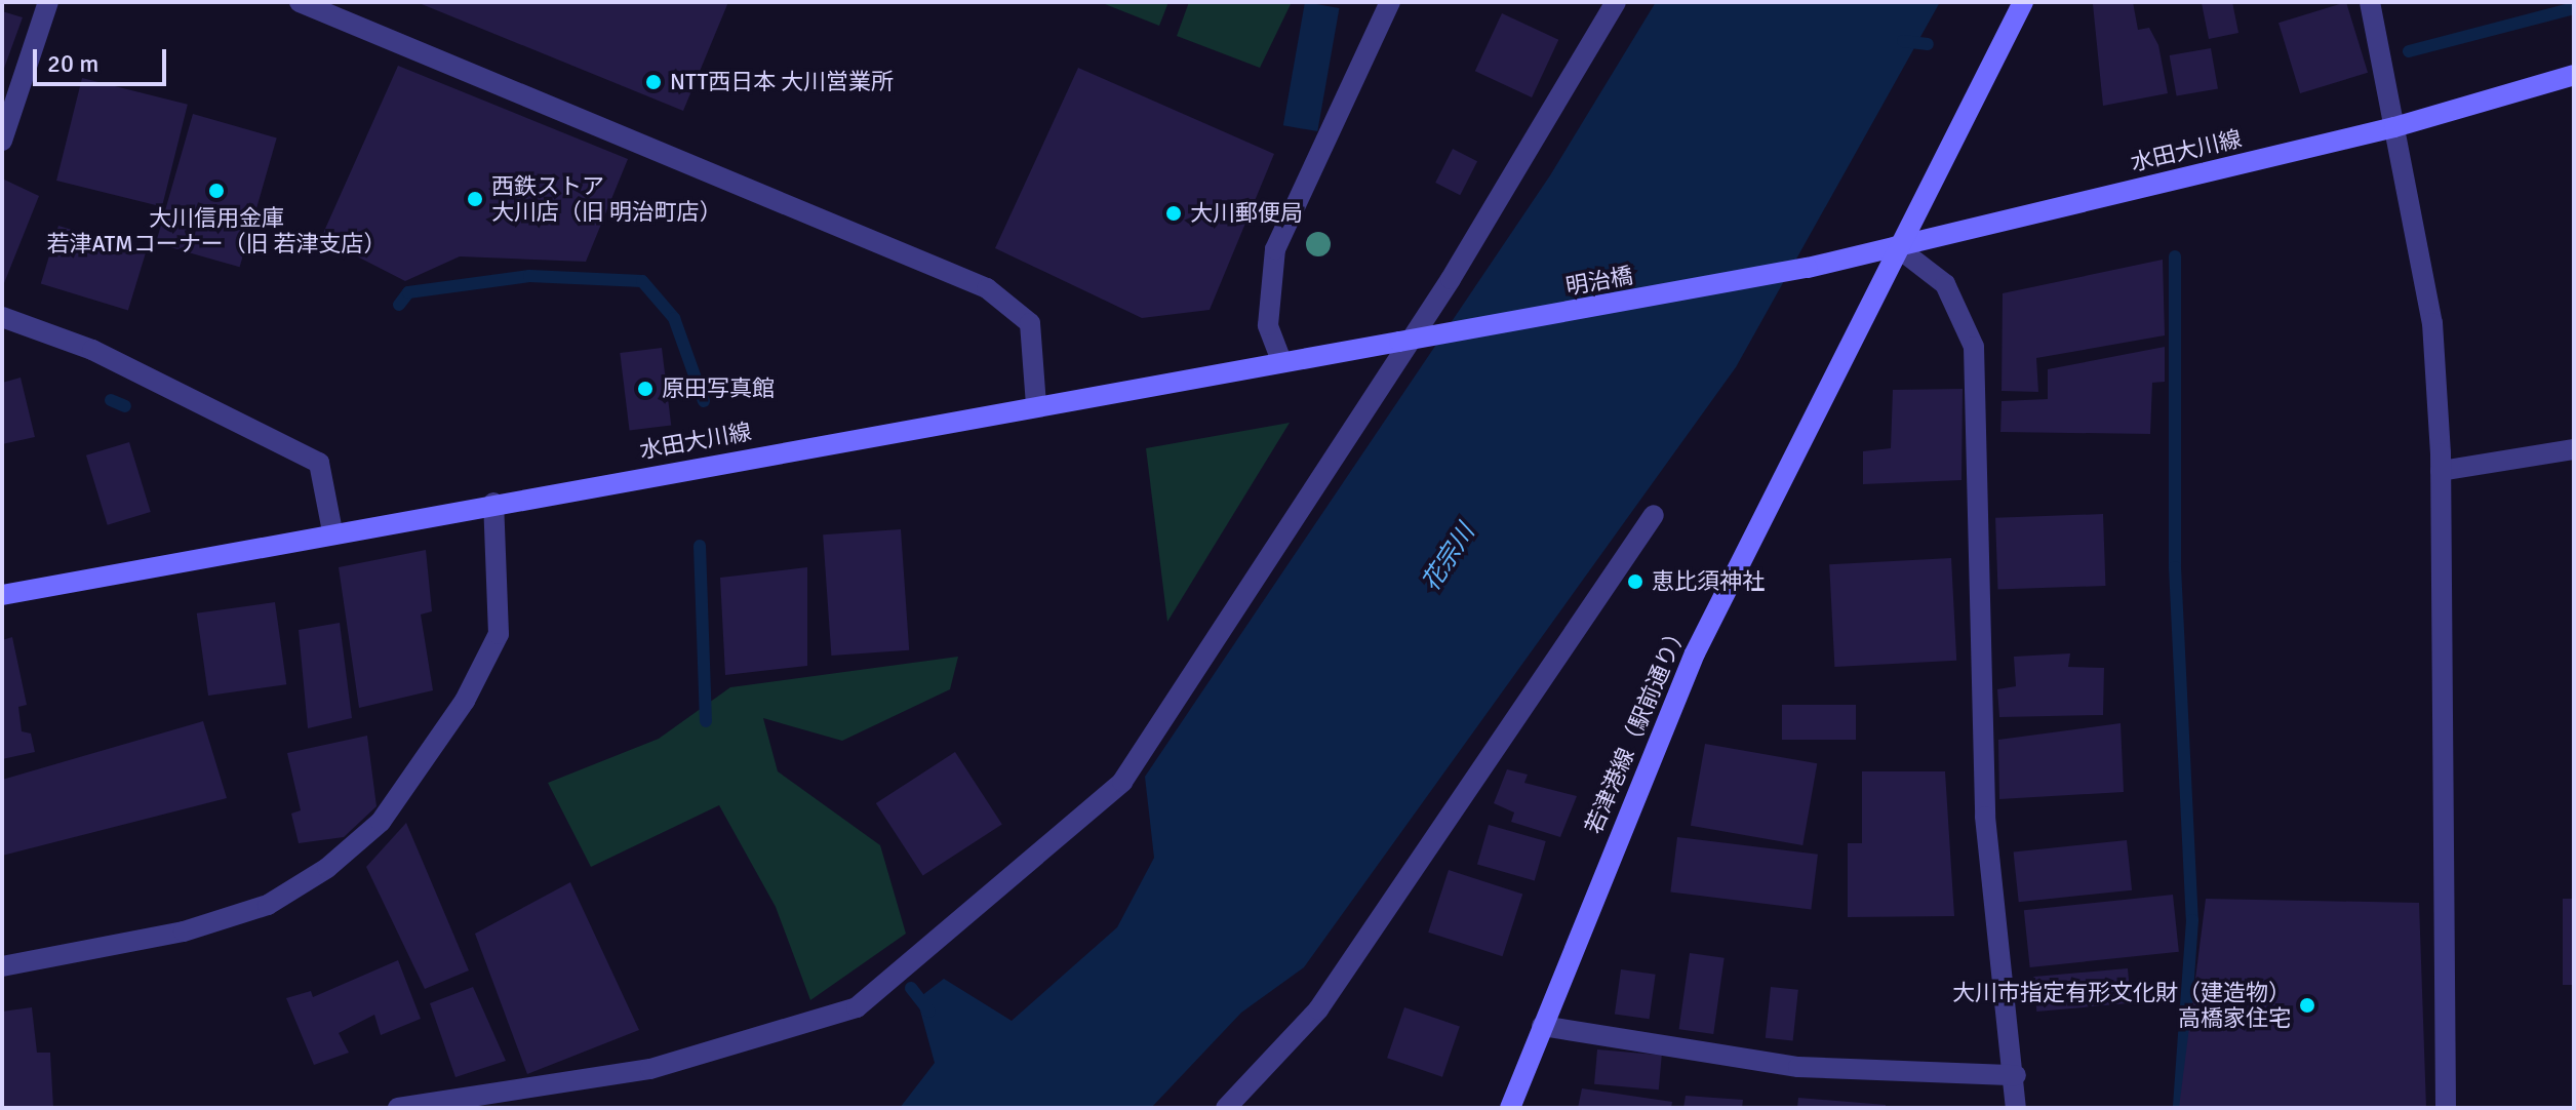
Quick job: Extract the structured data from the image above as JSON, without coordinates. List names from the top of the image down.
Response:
{
  "streets": {
    "main road": ["水田大川線", "明治橋", "若津港線（駅前通り）"]
  },
  "crossings": [
    ["水田大川線", "明治橋"],
    ["水田大川線", "若津港線（駅前通り）"]
  ],
  "water": ["花宗川"],
  "places": [
    "NTT西日本 大川営業所",
    "大川信用金庫 若津ATMコーナー（旧 若津支店）",
    "西鉄ストア 大川店（旧 明治町店）",
    "大川郵便局",
    "原田写真館",
    "恵比須神社",
    "大川市指定有形文化財（建造物） 高橋家住宅"
  ],
  "scale_bar": "20 m"
}
